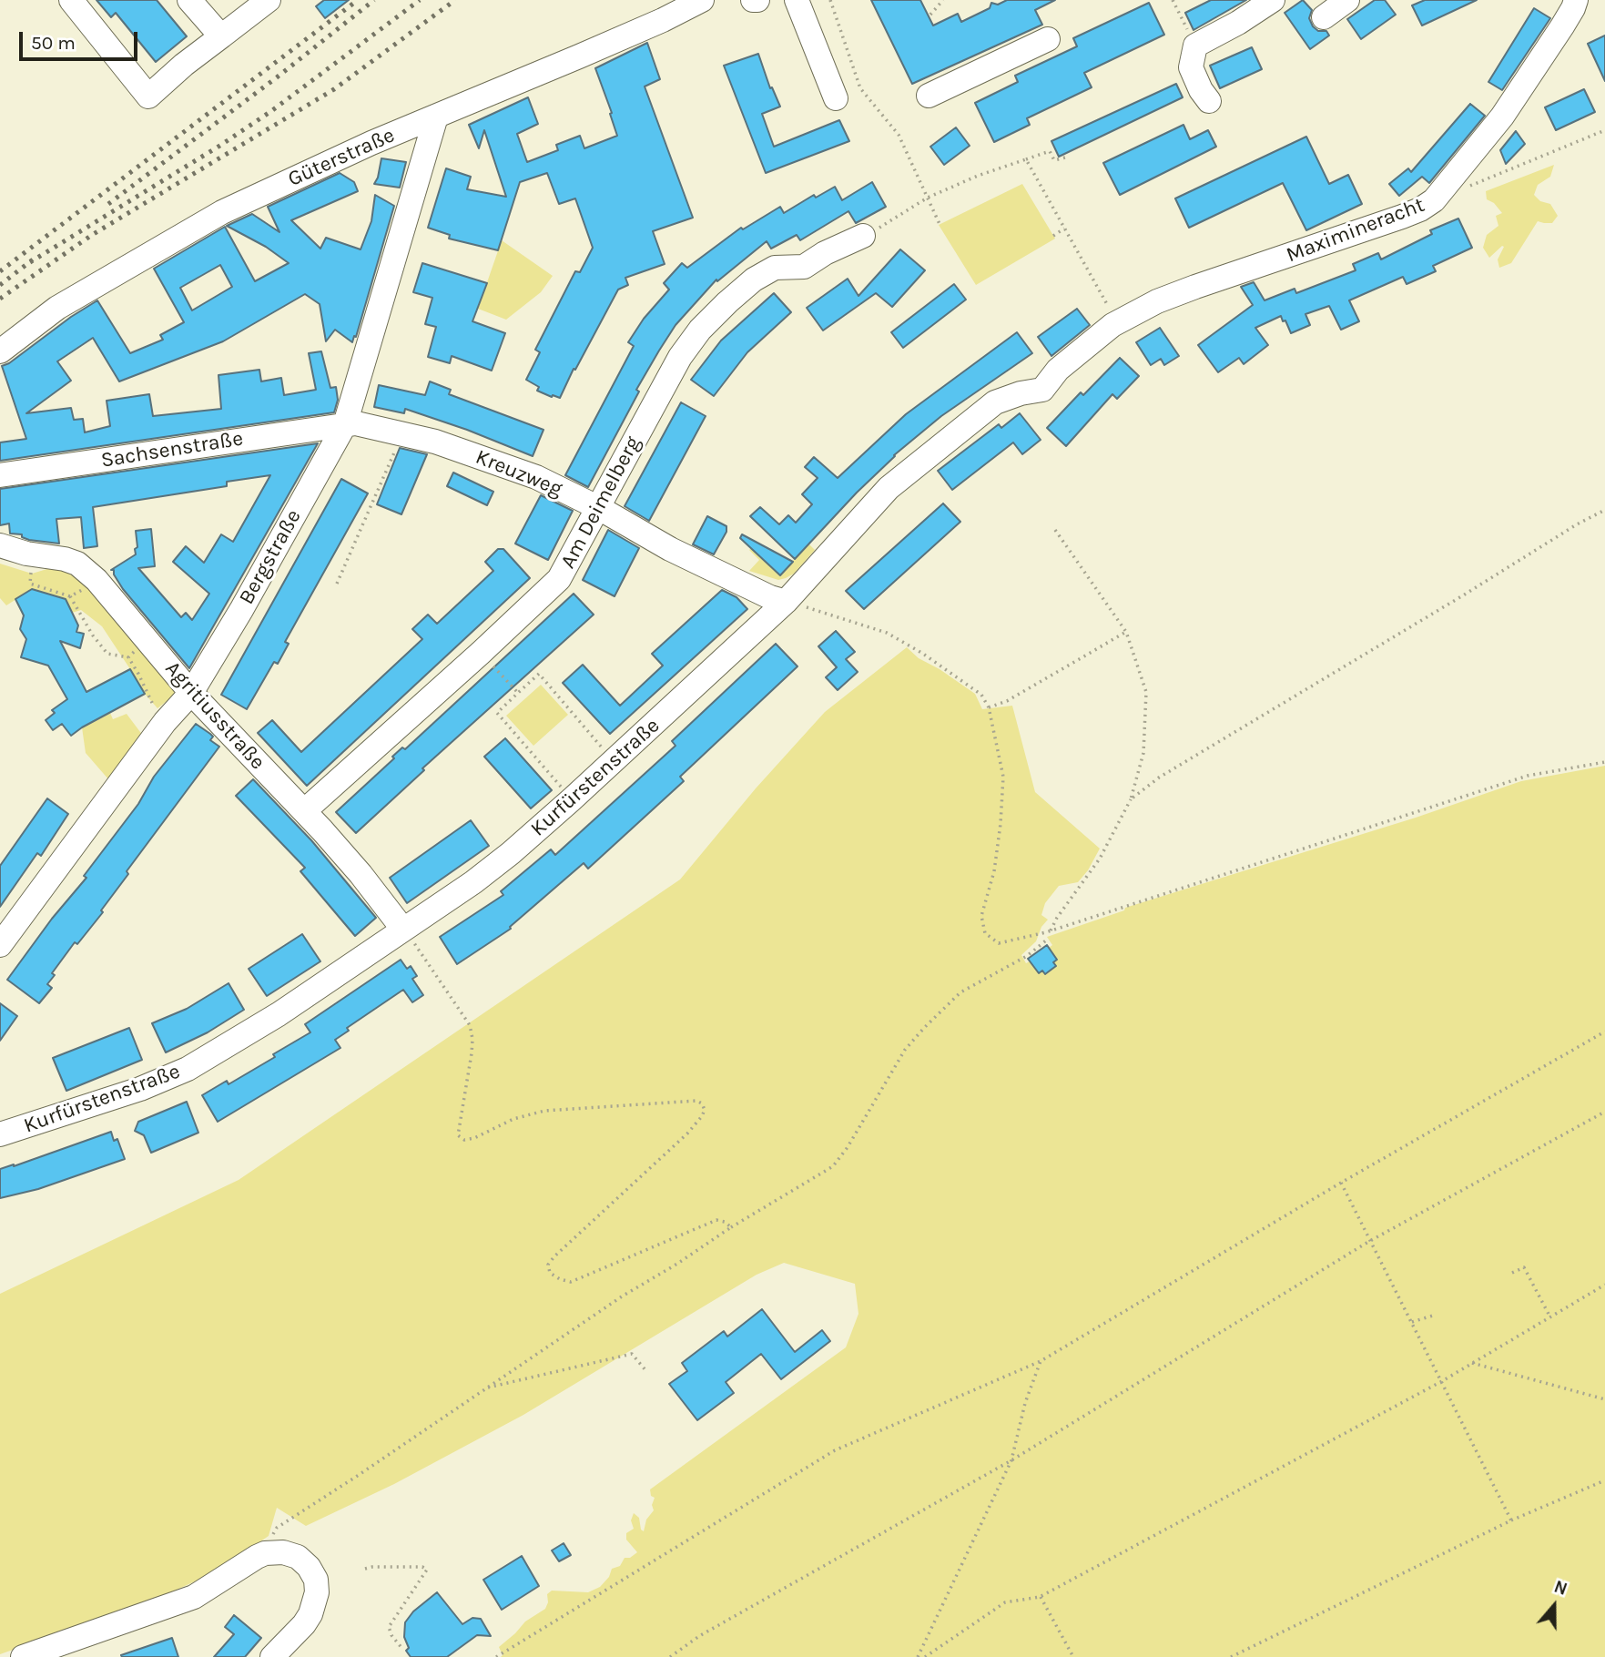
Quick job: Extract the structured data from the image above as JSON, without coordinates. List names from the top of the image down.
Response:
{
  "streets": {
    "street": [
      "Güterstraße",
      "Maximineracht",
      "Sachsenstraße",
      "Kreuzweg",
      "Am Deimelberg",
      "Bergstraße",
      "Agritiusstraße",
      "Kurfürstenstraße"
    ]
  },
  "crossings": [
    ["Güterstraße", "Bergstraße"],
    ["Maximineracht", "Kurfürstenstraße"],
    ["Sachsenstraße", "Kreuzweg"],
    ["Sachsenstraße", "Bergstraße"],
    ["Kreuzweg", "Am Deimelberg"],
    ["Kreuzweg", "Bergstraße"],
    ["Kreuzweg", "Kurfürstenstraße"],
    ["Am Deimelberg", "Agritiusstraße"],
    ["Bergstraße", "Agritiusstraße"],
    ["Agritiusstraße", "Kurfürstenstraße"]
  ],
  "scale_bar": "50 m",
  "north": "top"
}
